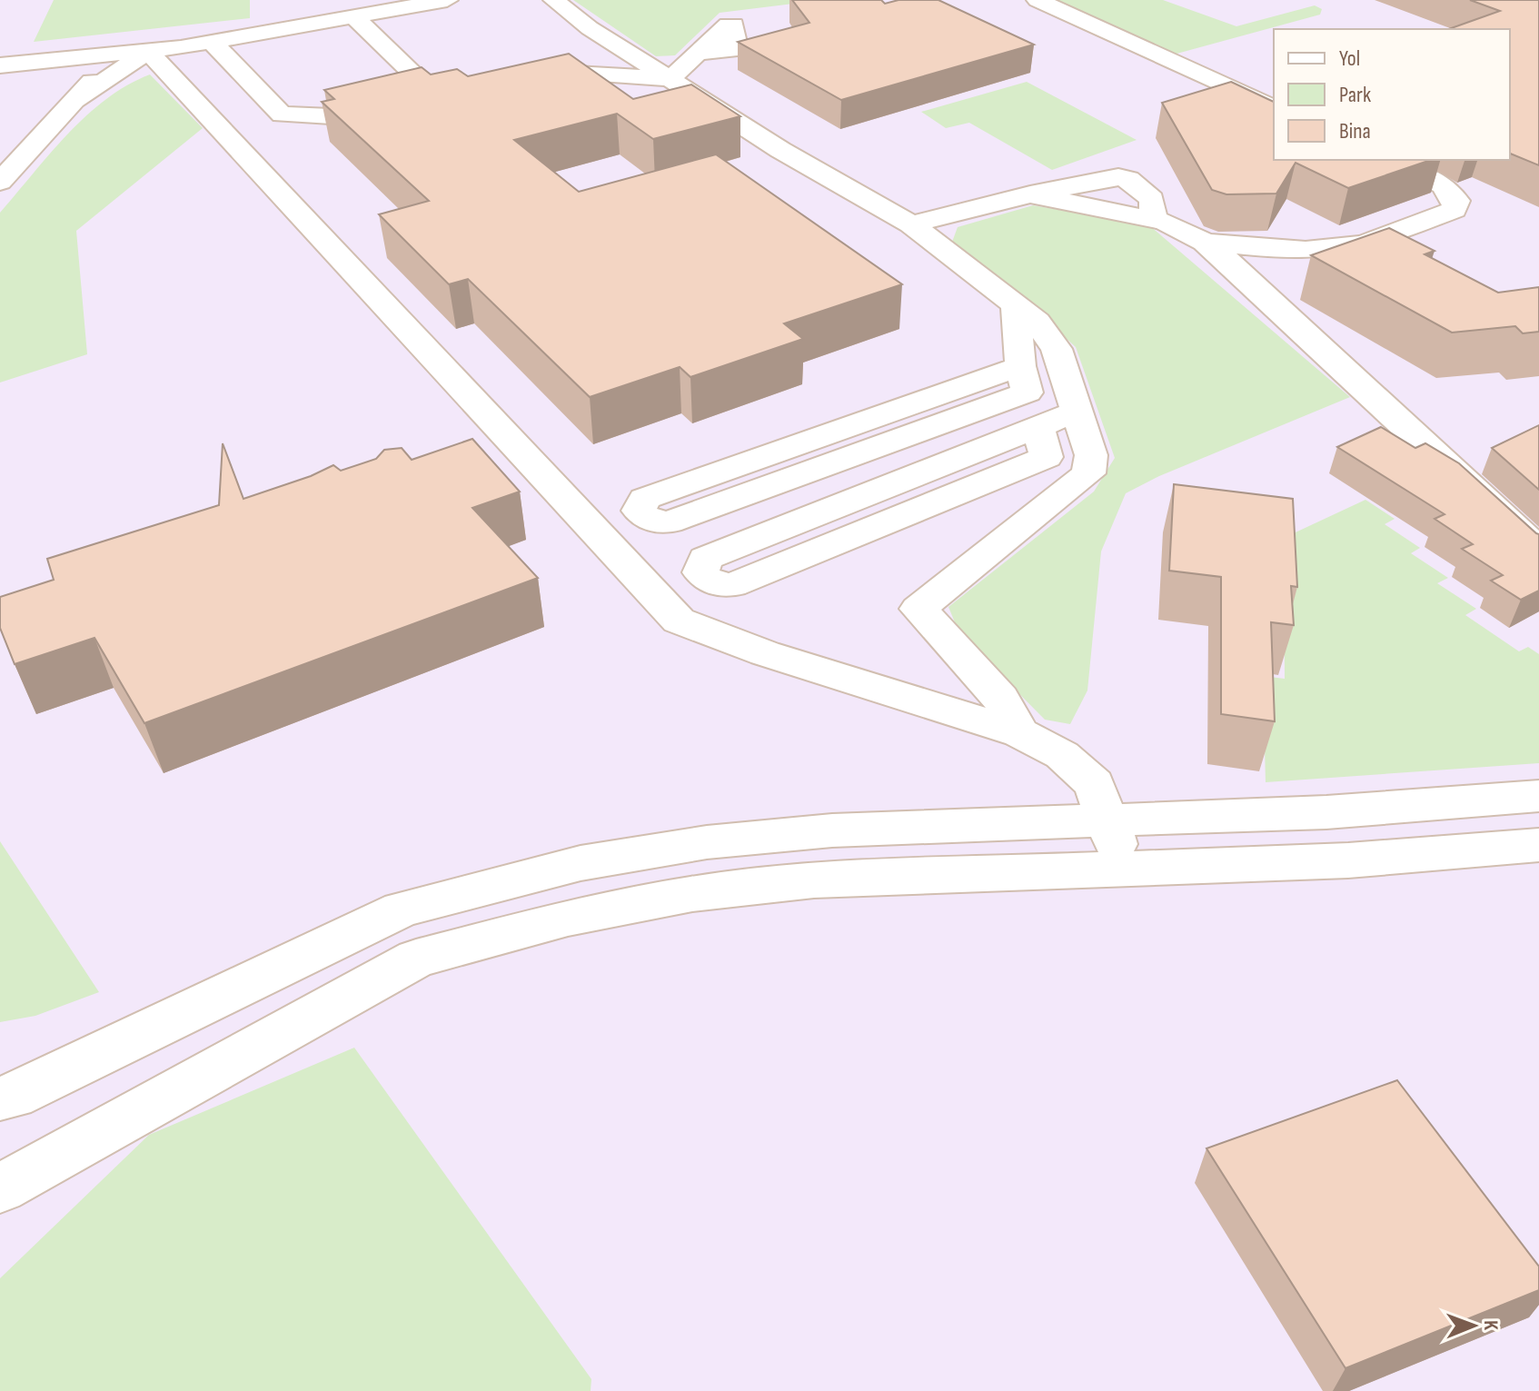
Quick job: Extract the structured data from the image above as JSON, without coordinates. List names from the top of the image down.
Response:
{
  "legend": ["Yol", "Park", "Bina"],
  "north": "right"
}
